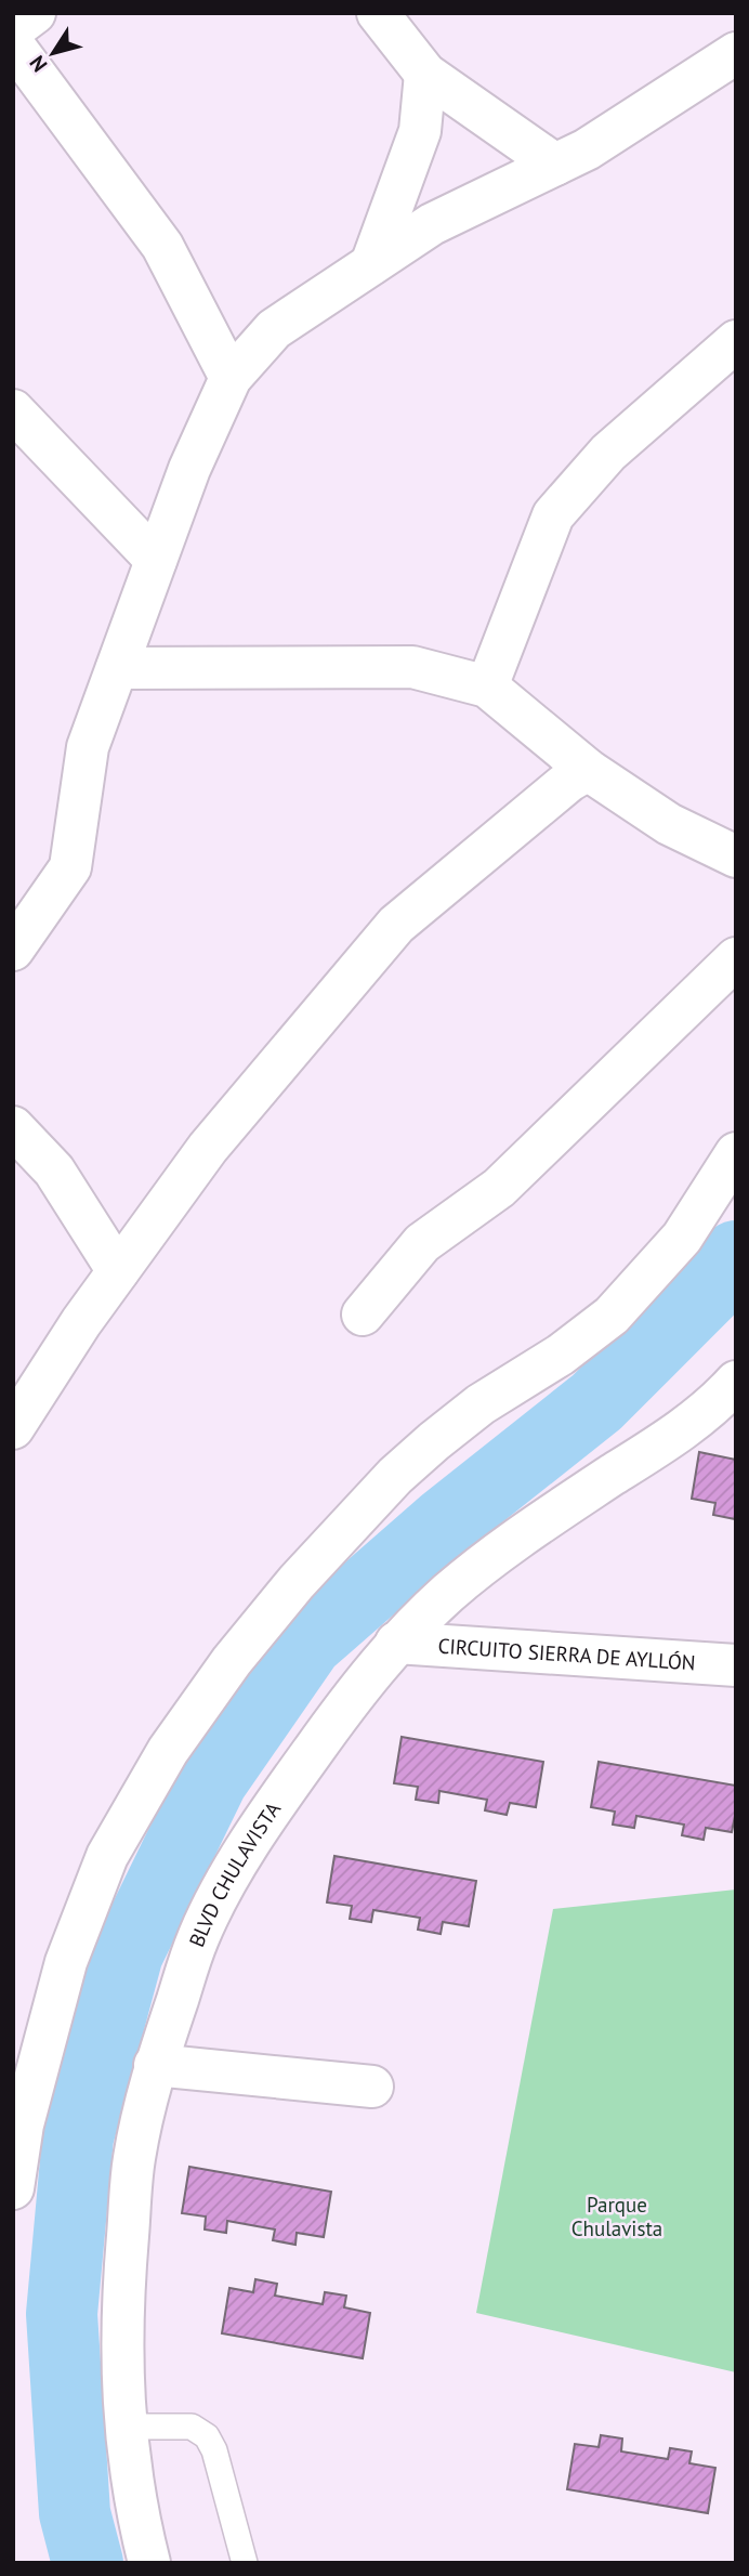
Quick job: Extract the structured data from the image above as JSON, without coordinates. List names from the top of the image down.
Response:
{
  "streets": {
    "street": ["CIRCUITO SIERRA DE AYLLÓN", "BLVD CHULAVISTA"]
  },
  "crossings": [
    ["CIRCUITO SIERRA DE AYLLÓN", "BLVD CHULAVISTA"]
  ],
  "parks": ["Parque Chulavista"],
  "north": "bottom left"
}
